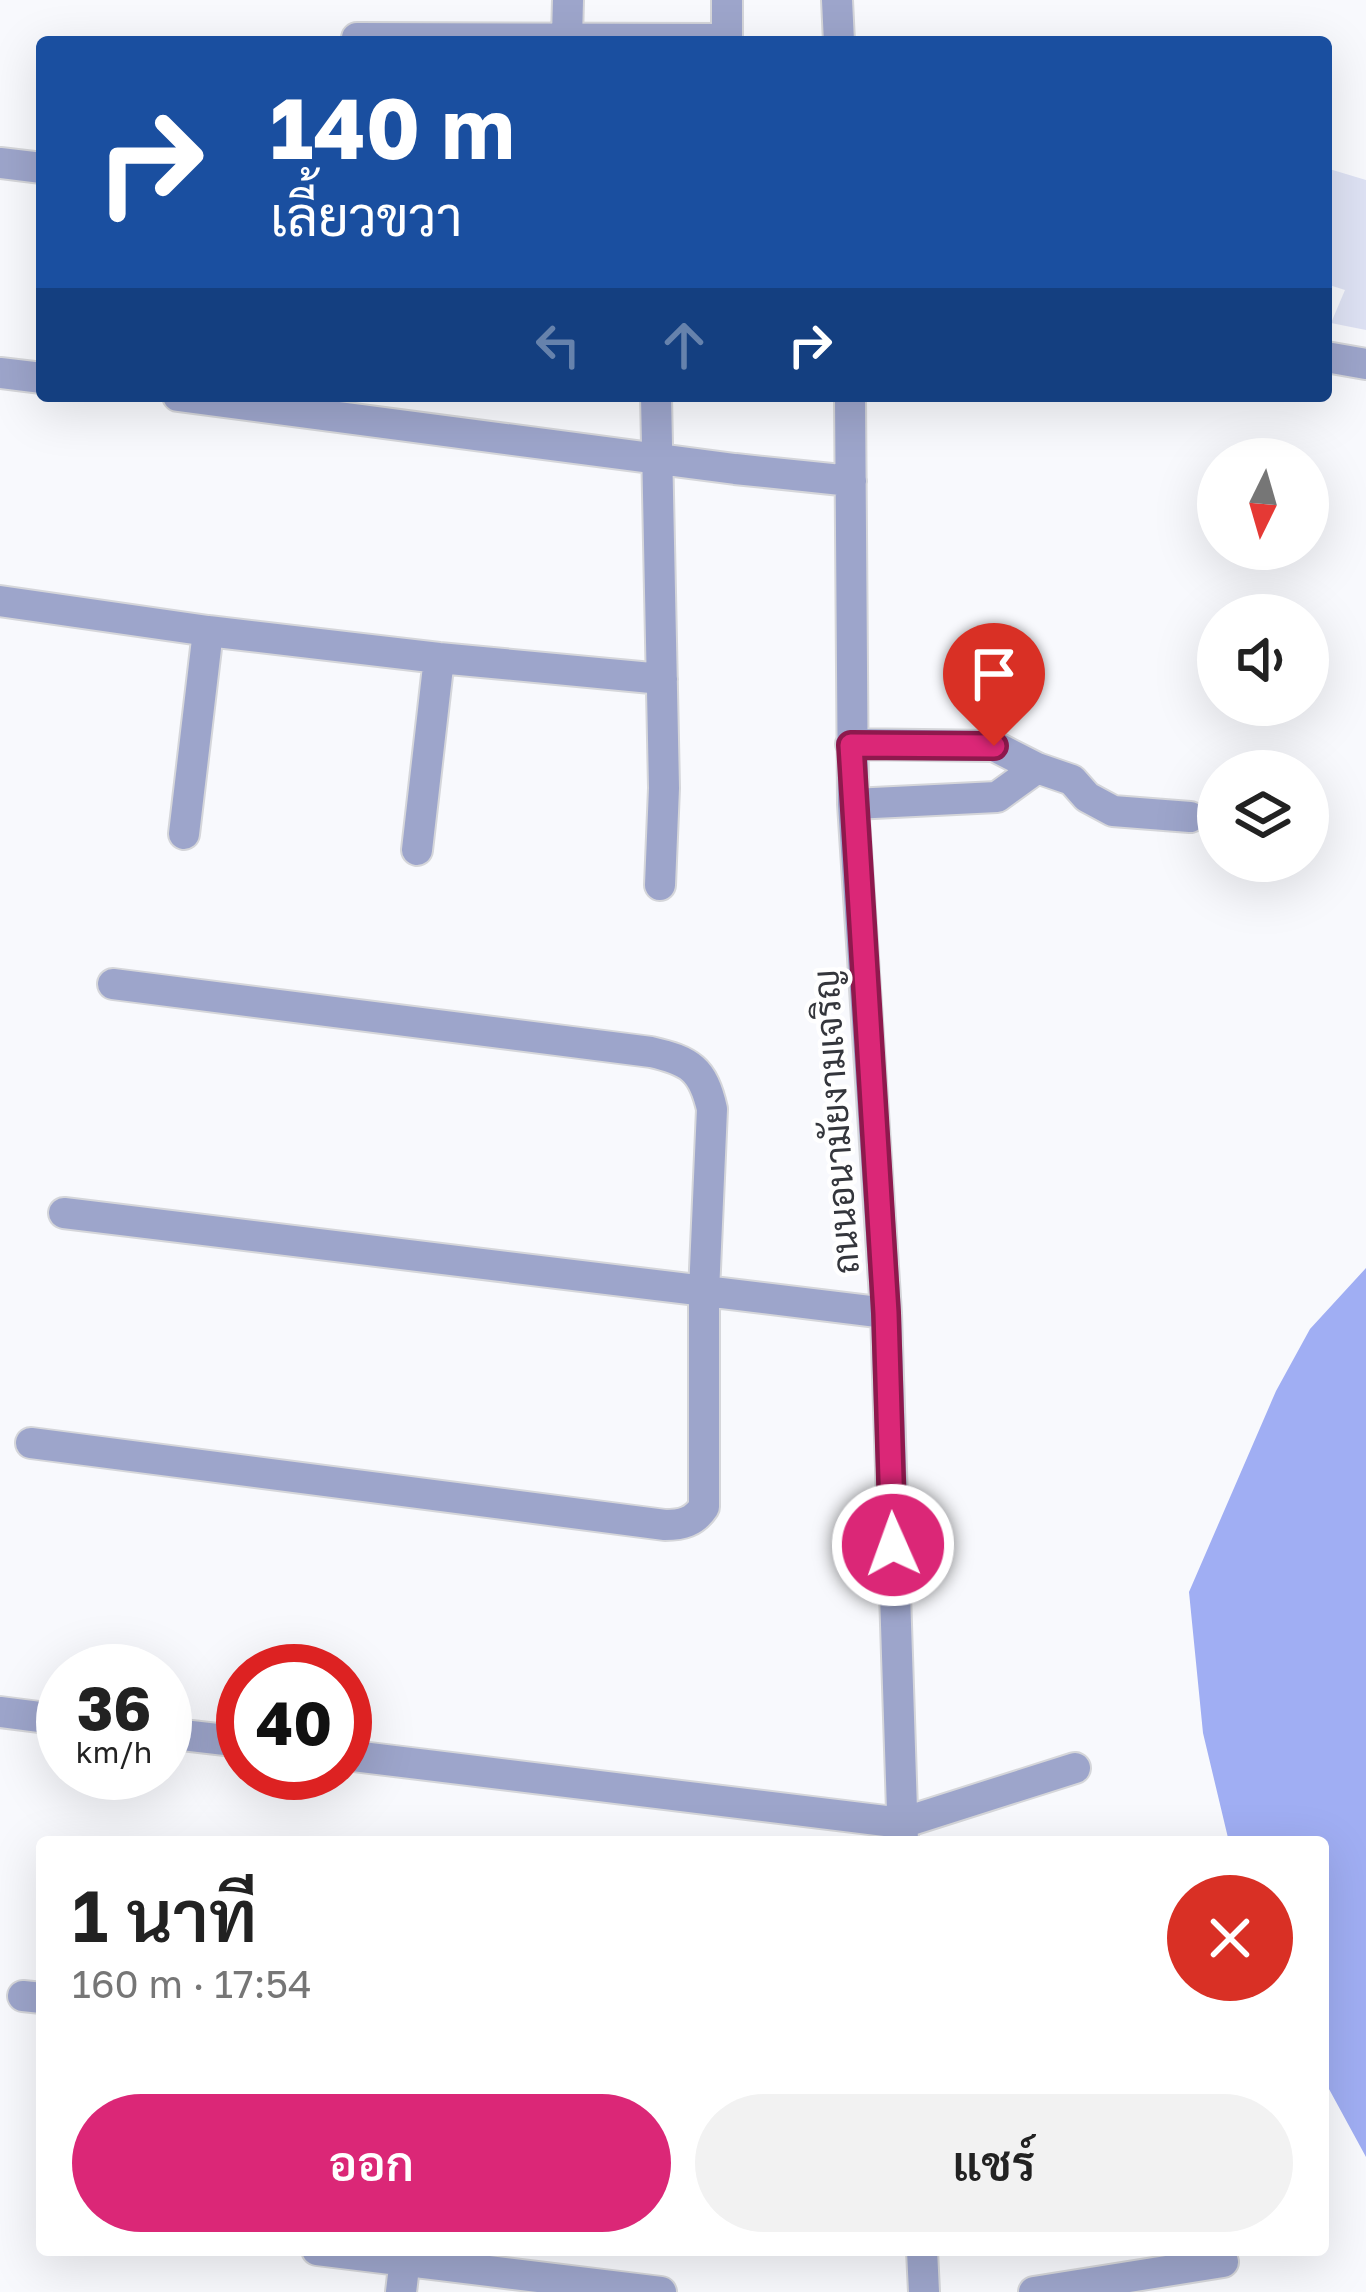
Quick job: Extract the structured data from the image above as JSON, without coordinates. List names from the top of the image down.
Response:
{
  "streets": {
    "street": ["ถนนอนามัยงามเจริญ"]
  },
  "north": "bottom",
  "page": {
    "turn": ["140 m", "เลี้ยวขวา"],
    "speed": "36 km/h",
    "limit": "40",
    "heading": ["1 นาที", "160 m · 17:54"],
    "buttons": ["ออก", "แชร์"]
  }
}
